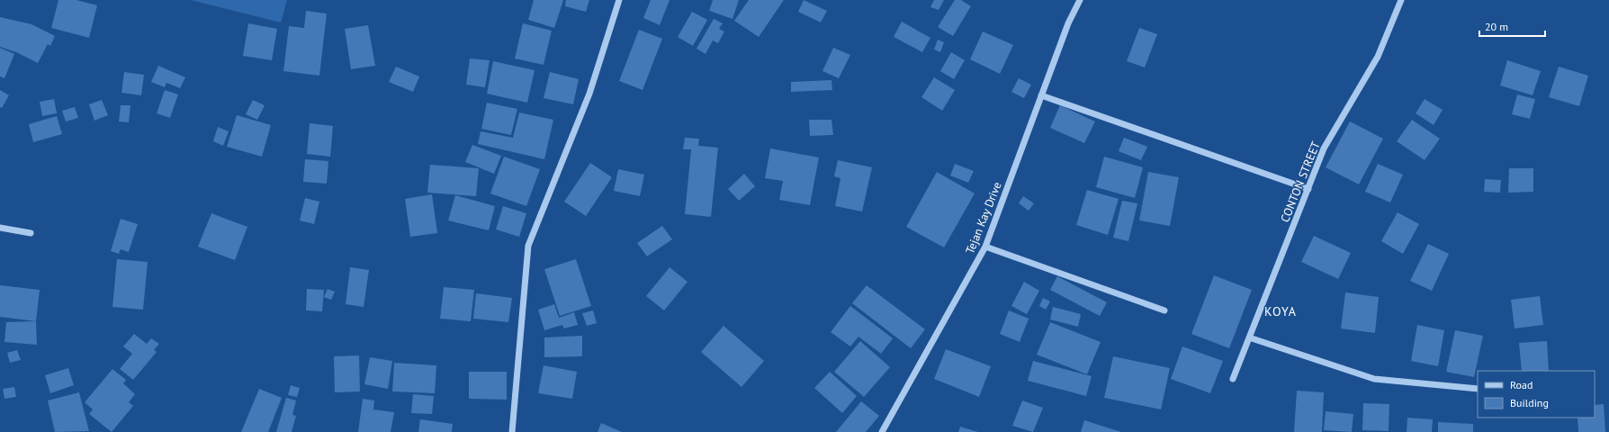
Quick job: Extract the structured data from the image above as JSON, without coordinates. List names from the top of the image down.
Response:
{
  "streets": {
    "street": ["CONTON STREET", "Tejan Kay Drive"]
  },
  "districts": ["KOYA"],
  "legend": ["Road", "Building"],
  "scale_bar": "20 m"
}
